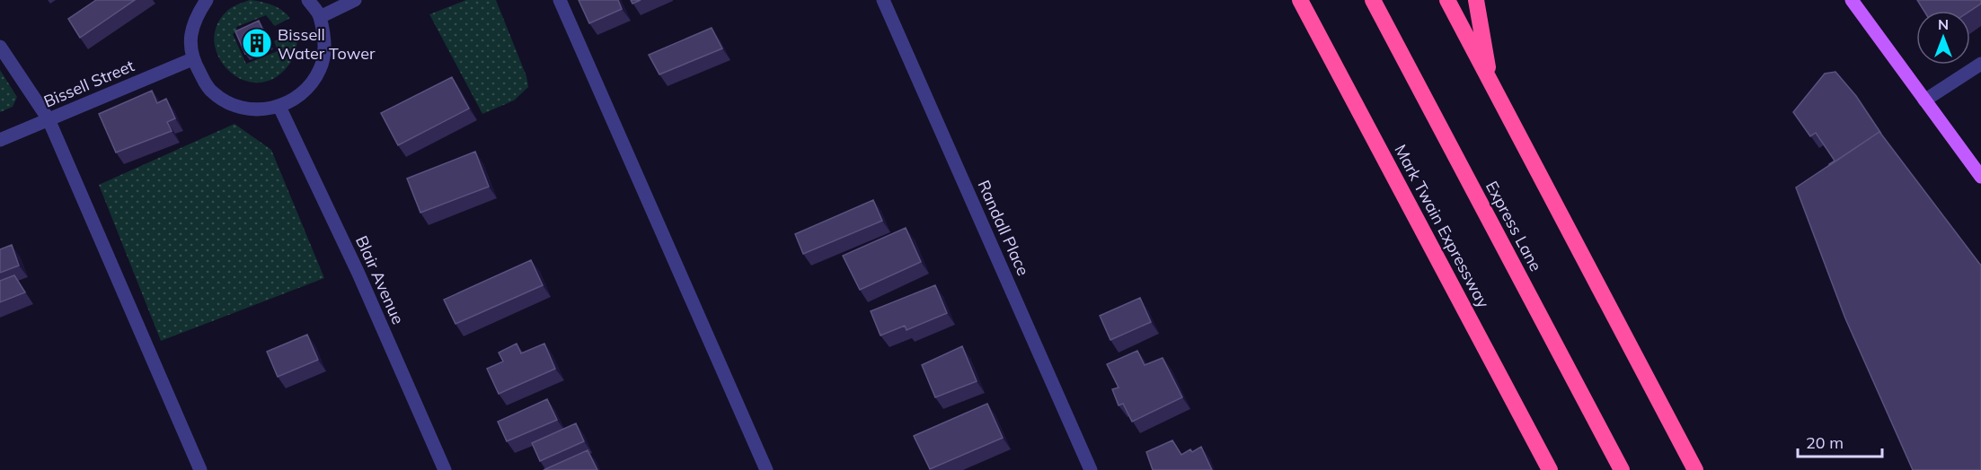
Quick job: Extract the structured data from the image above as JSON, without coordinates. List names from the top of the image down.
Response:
{
  "streets": {
    "highway": ["Mark Twain Expressway", "Express Lane"],
    "street": ["Bissell Street", "Randall Place", "Blair Avenue"]
  },
  "places": {
    "building": ["Bissell Water Tower"]
  },
  "scale_bar": "20 m",
  "north": "top"
}
